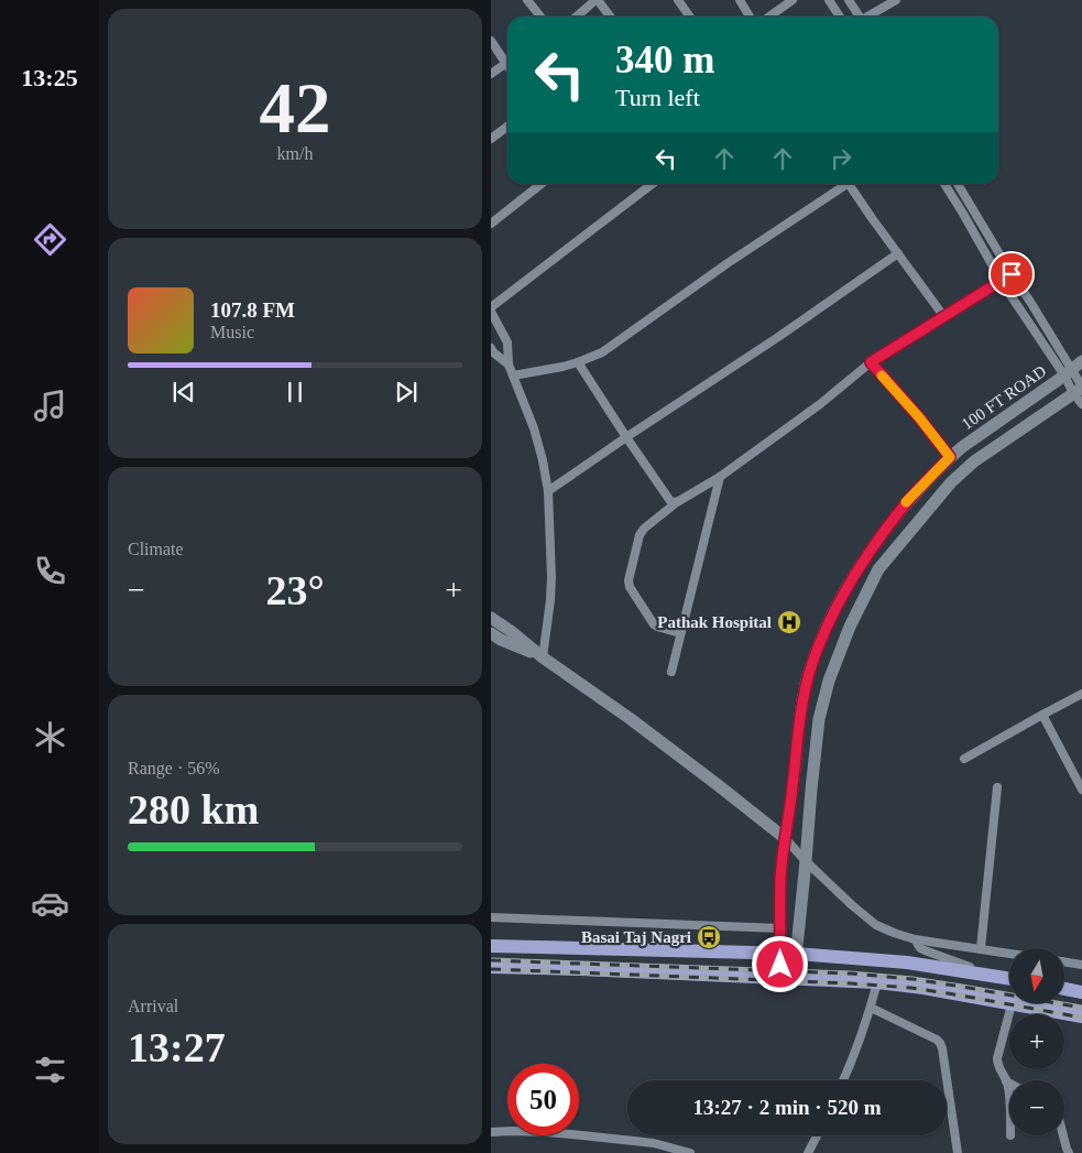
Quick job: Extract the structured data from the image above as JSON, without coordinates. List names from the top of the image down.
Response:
{
  "streets": {
    "main road": ["100 FT ROAD"]
  },
  "places": {
    "hospital": ["Pathak Hospital"],
    "bus stop": ["Basai Taj Nagri"]
  },
  "north": "bottom",
  "page": {
    "tabs": "13:25",
    "tile": [
      ["42", "km/h"],
      "Climate",
      ["Range · 56%", "280 km"],
      ["Arrival", "13:27"]
    ],
    "turn": ["340 m", "Turn left"],
    "song": ["107.8 FM", "Music"],
    "heat": ["−", "23°", "+"],
    "map_buttons": ["+", "−"],
    "limit": "50",
    "trip": "13:27 · 2 min · 520 m"
  }
}
